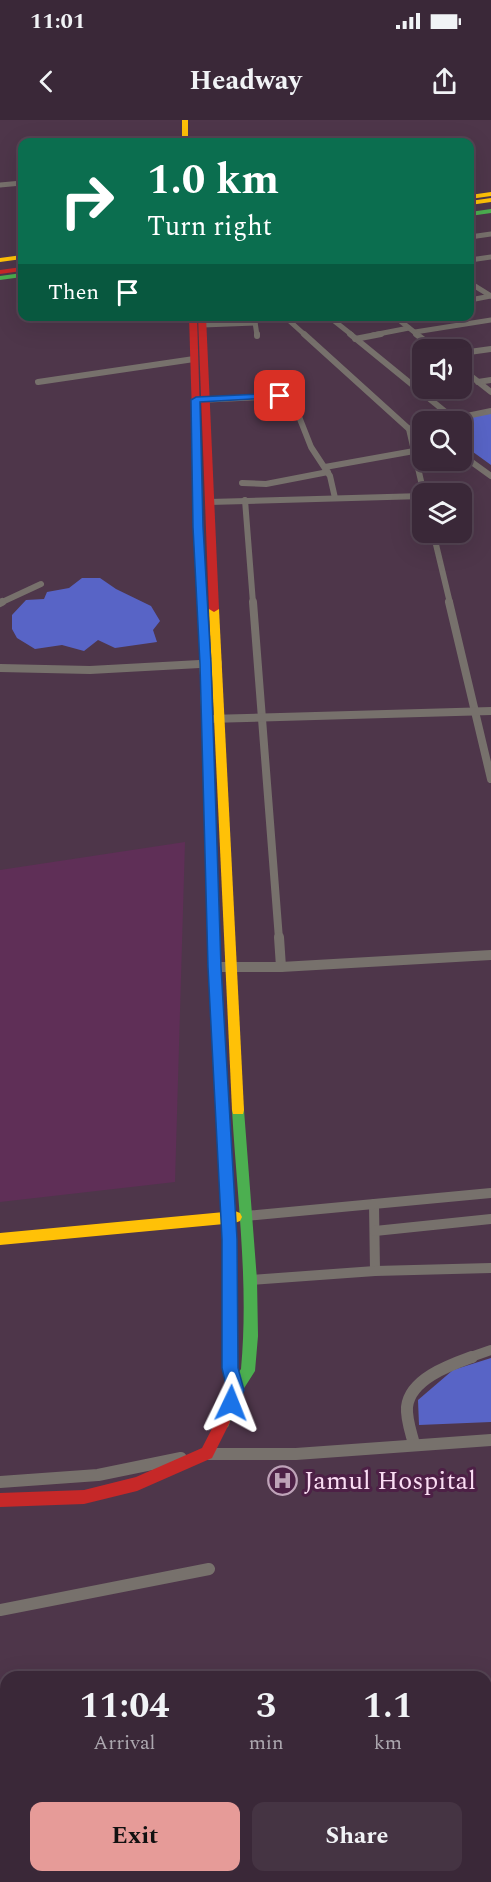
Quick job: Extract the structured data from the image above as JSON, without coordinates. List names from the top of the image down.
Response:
{
  "places": {
    "hospital": ["Jamul Hospital"]
  },
  "page": {
    "status": "11:01",
    "header": "Headway",
    "turn": ["1.0 km", "Turn right"],
    "then": "Then",
    "eta": [
      "11:04",
      "Arrival",
      "3",
      "min",
      "1.1",
      "km"
    ],
    "buttons": ["Exit", "Share"]
  }
}
